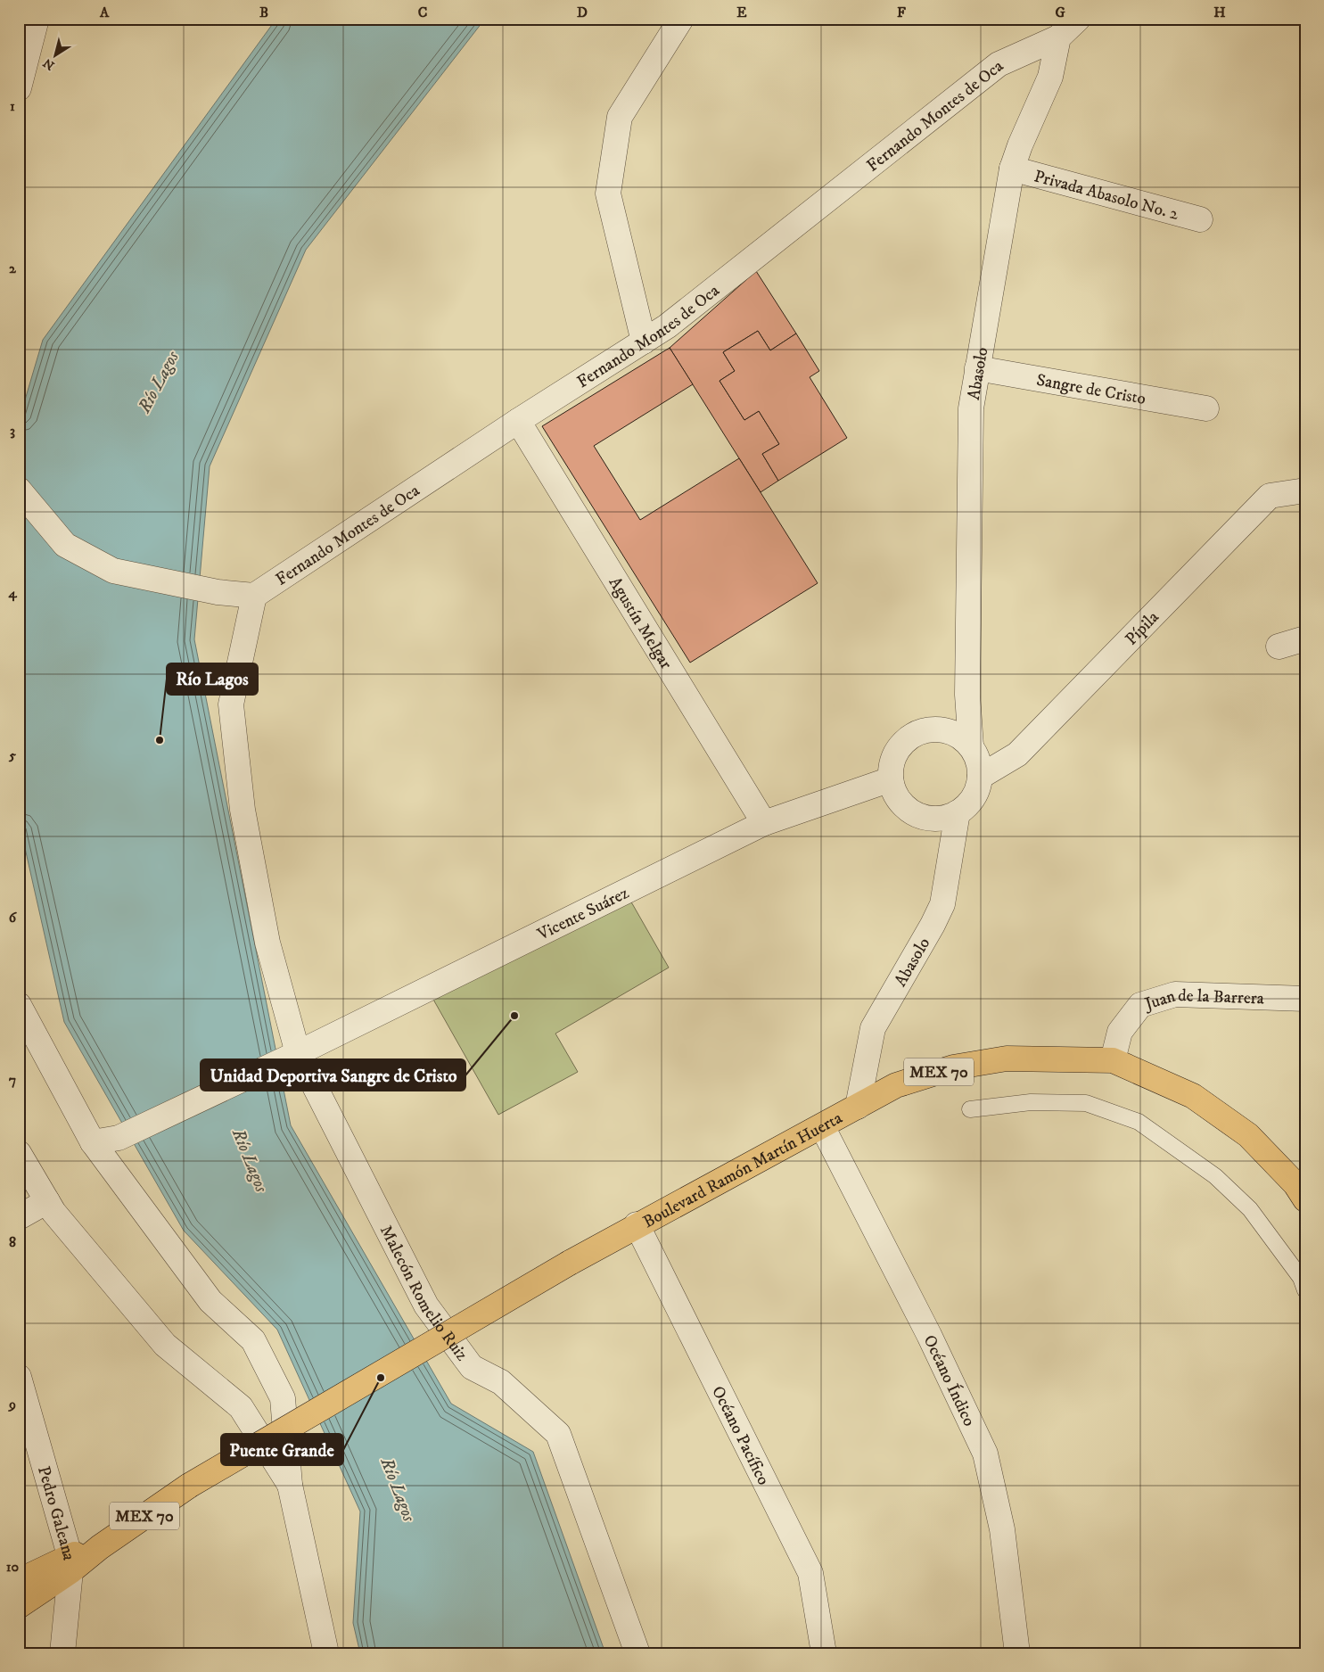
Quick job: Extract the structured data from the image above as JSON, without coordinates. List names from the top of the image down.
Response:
{
  "streets": {
    "main road": ["MEX 70", "Boulevard Ramón Martín Huerta"],
    "street": [
      "Fernando Montes de Oca",
      "Privada Abasolo No. 2",
      "Abasolo",
      "Sangre de Cristo",
      "Agustín Melgar",
      "Pípila",
      "Vicente Suárez",
      "Juan de la Barrera",
      "Malecón Romelio Ruiz",
      "Océano Índico",
      "Océano Pacífico",
      "Pedro Galeana"
    ]
  },
  "crossings": [
    ["Fernando Montes de Oca", "Abasolo"],
    ["Fernando Montes de Oca", "Agustín Melgar"],
    ["Fernando Montes de Oca", "Malecón Romelio Ruiz"],
    ["Privada Abasolo No. 2", "Abasolo"],
    ["Abasolo", "Sangre de Cristo"],
    ["Abasolo", "Pípila"],
    ["Abasolo", "Vicente Suárez"],
    ["Abasolo", "Boulevard Ramón Martín Huerta"],
    ["Agustín Melgar", "Vicente Suárez"],
    ["Pípila", "Vicente Suárez"],
    ["Vicente Suárez", "Malecón Romelio Ruiz"],
    ["Juan de la Barrera", "Boulevard Ramón Martín Huerta"],
    ["Boulevard Ramón Martín Huerta", "Océano Índico"],
    ["Boulevard Ramón Martín Huerta", "Océano Pacífico"],
    ["Boulevard Ramón Martín Huerta", "Pedro Galeana"]
  ],
  "water": ["Río Lagos"],
  "places": ["Río Lagos", "Unidad Deportiva Sangre de Cristo", "Puente Grande"],
  "north": "bottom left",
  "grid": {
    "columns": [
      "A",
      "B",
      "C",
      "D",
      "E",
      "F",
      "G",
      "H"
    ],
    "rows": [
      "1",
      "2",
      "3",
      "4",
      "5",
      "6",
      "7",
      "8",
      "9",
      "10"
    ]
  }
}
